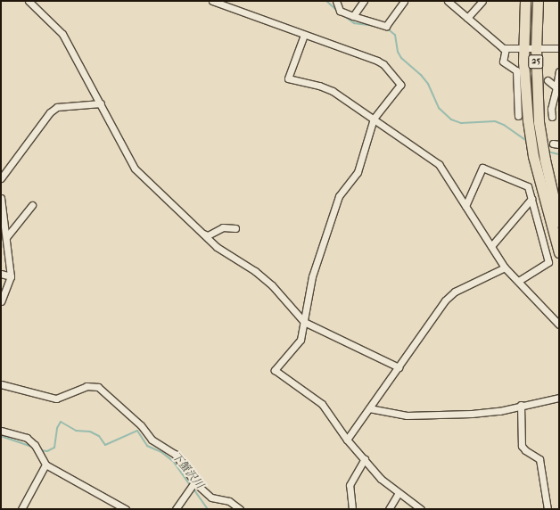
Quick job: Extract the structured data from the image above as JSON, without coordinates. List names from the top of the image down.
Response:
{
  "streets": {
    "main road": ["25"]
  },
  "water": ["下蟹沢川"]
}
